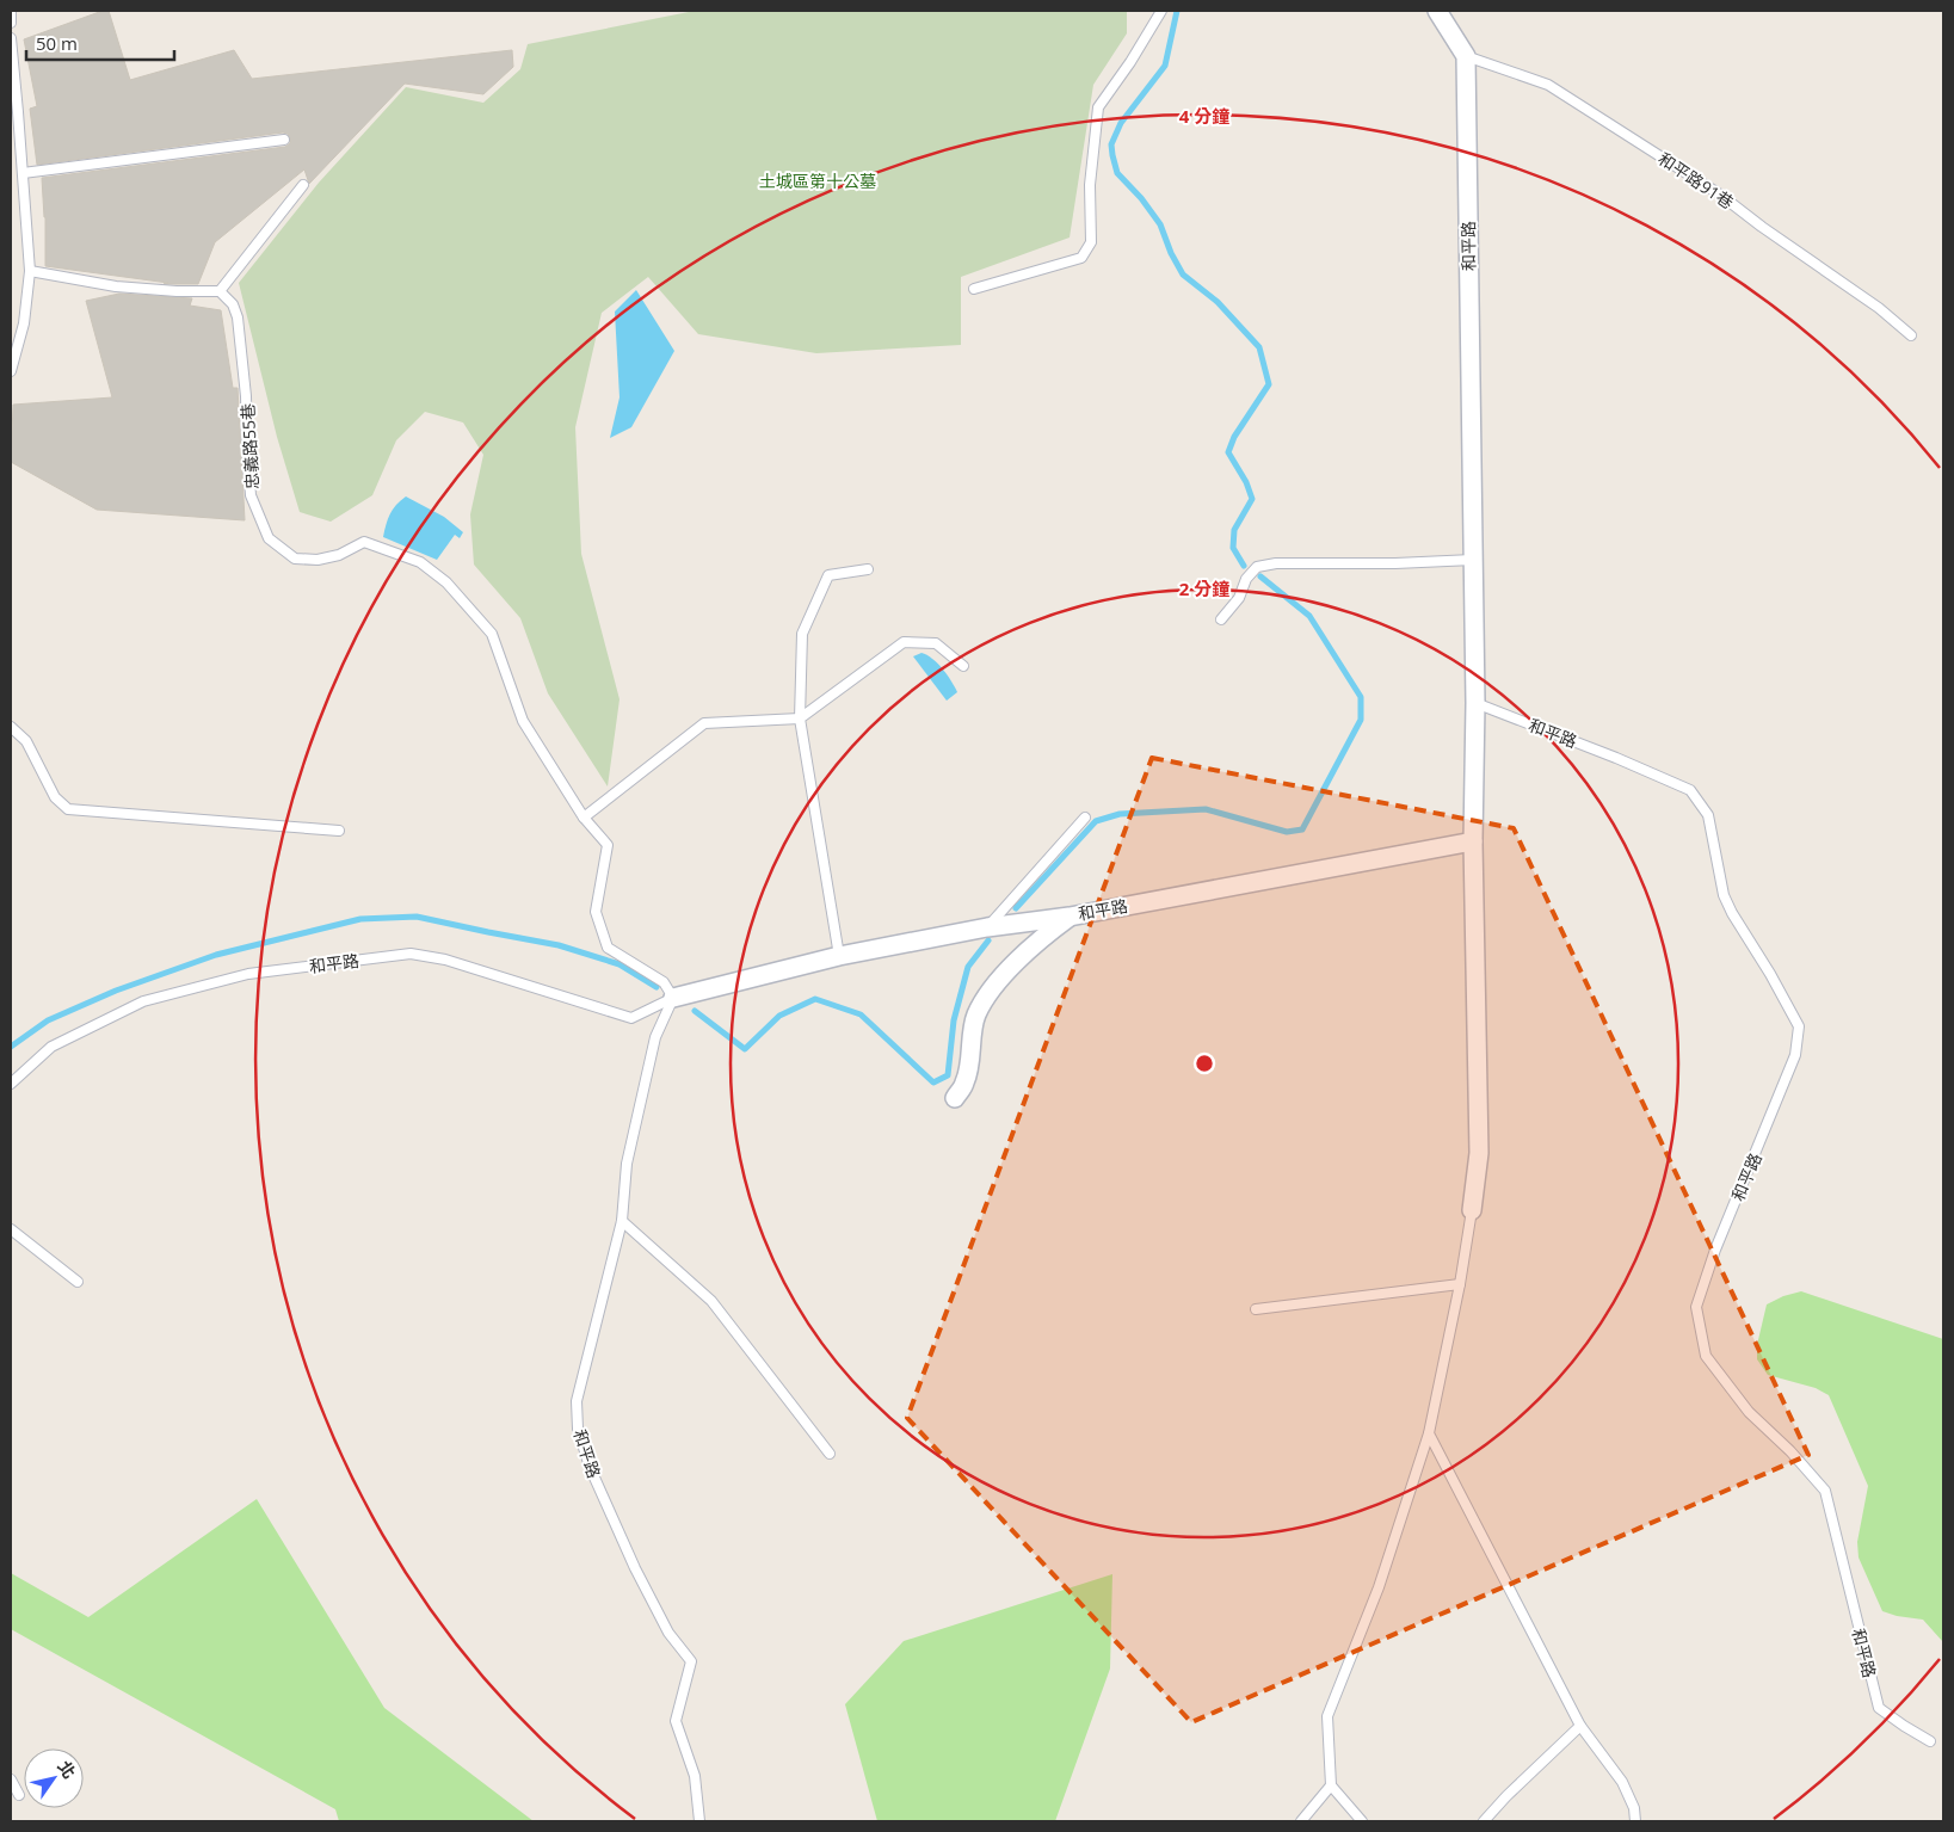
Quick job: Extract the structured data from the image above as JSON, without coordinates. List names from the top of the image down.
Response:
{
  "streets": {
    "street": ["和平路"],
    "lane": ["和平路91巷", "忠義路55巷"]
  },
  "crossings": [
    ["和平路91巷", "和平路"],
    ["和平路", "忠義路55巷"]
  ],
  "parks": ["土城區第十公墓"],
  "scale_bar": "50 m",
  "north": "top right",
  "rings": ["4 分鐘", "2 分鐘"]
}
